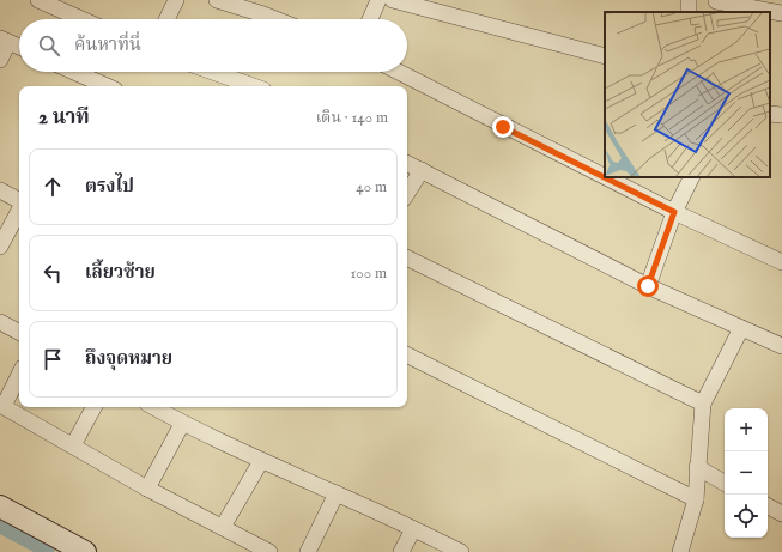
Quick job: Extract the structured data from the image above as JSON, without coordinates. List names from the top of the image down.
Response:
{
  "page": {
    "search": "ค้นหาที่นี่",
    "heading": ["2 นาที", "เดิน · 140 m"],
    "list": [
      ["ตรงไป", "40 m"],
      ["เลี้ยวซ้าย", "100 m"],
      "ถึงจุดหมาย"
    ],
    "map_buttons": ["+", "−"]
  }
}
